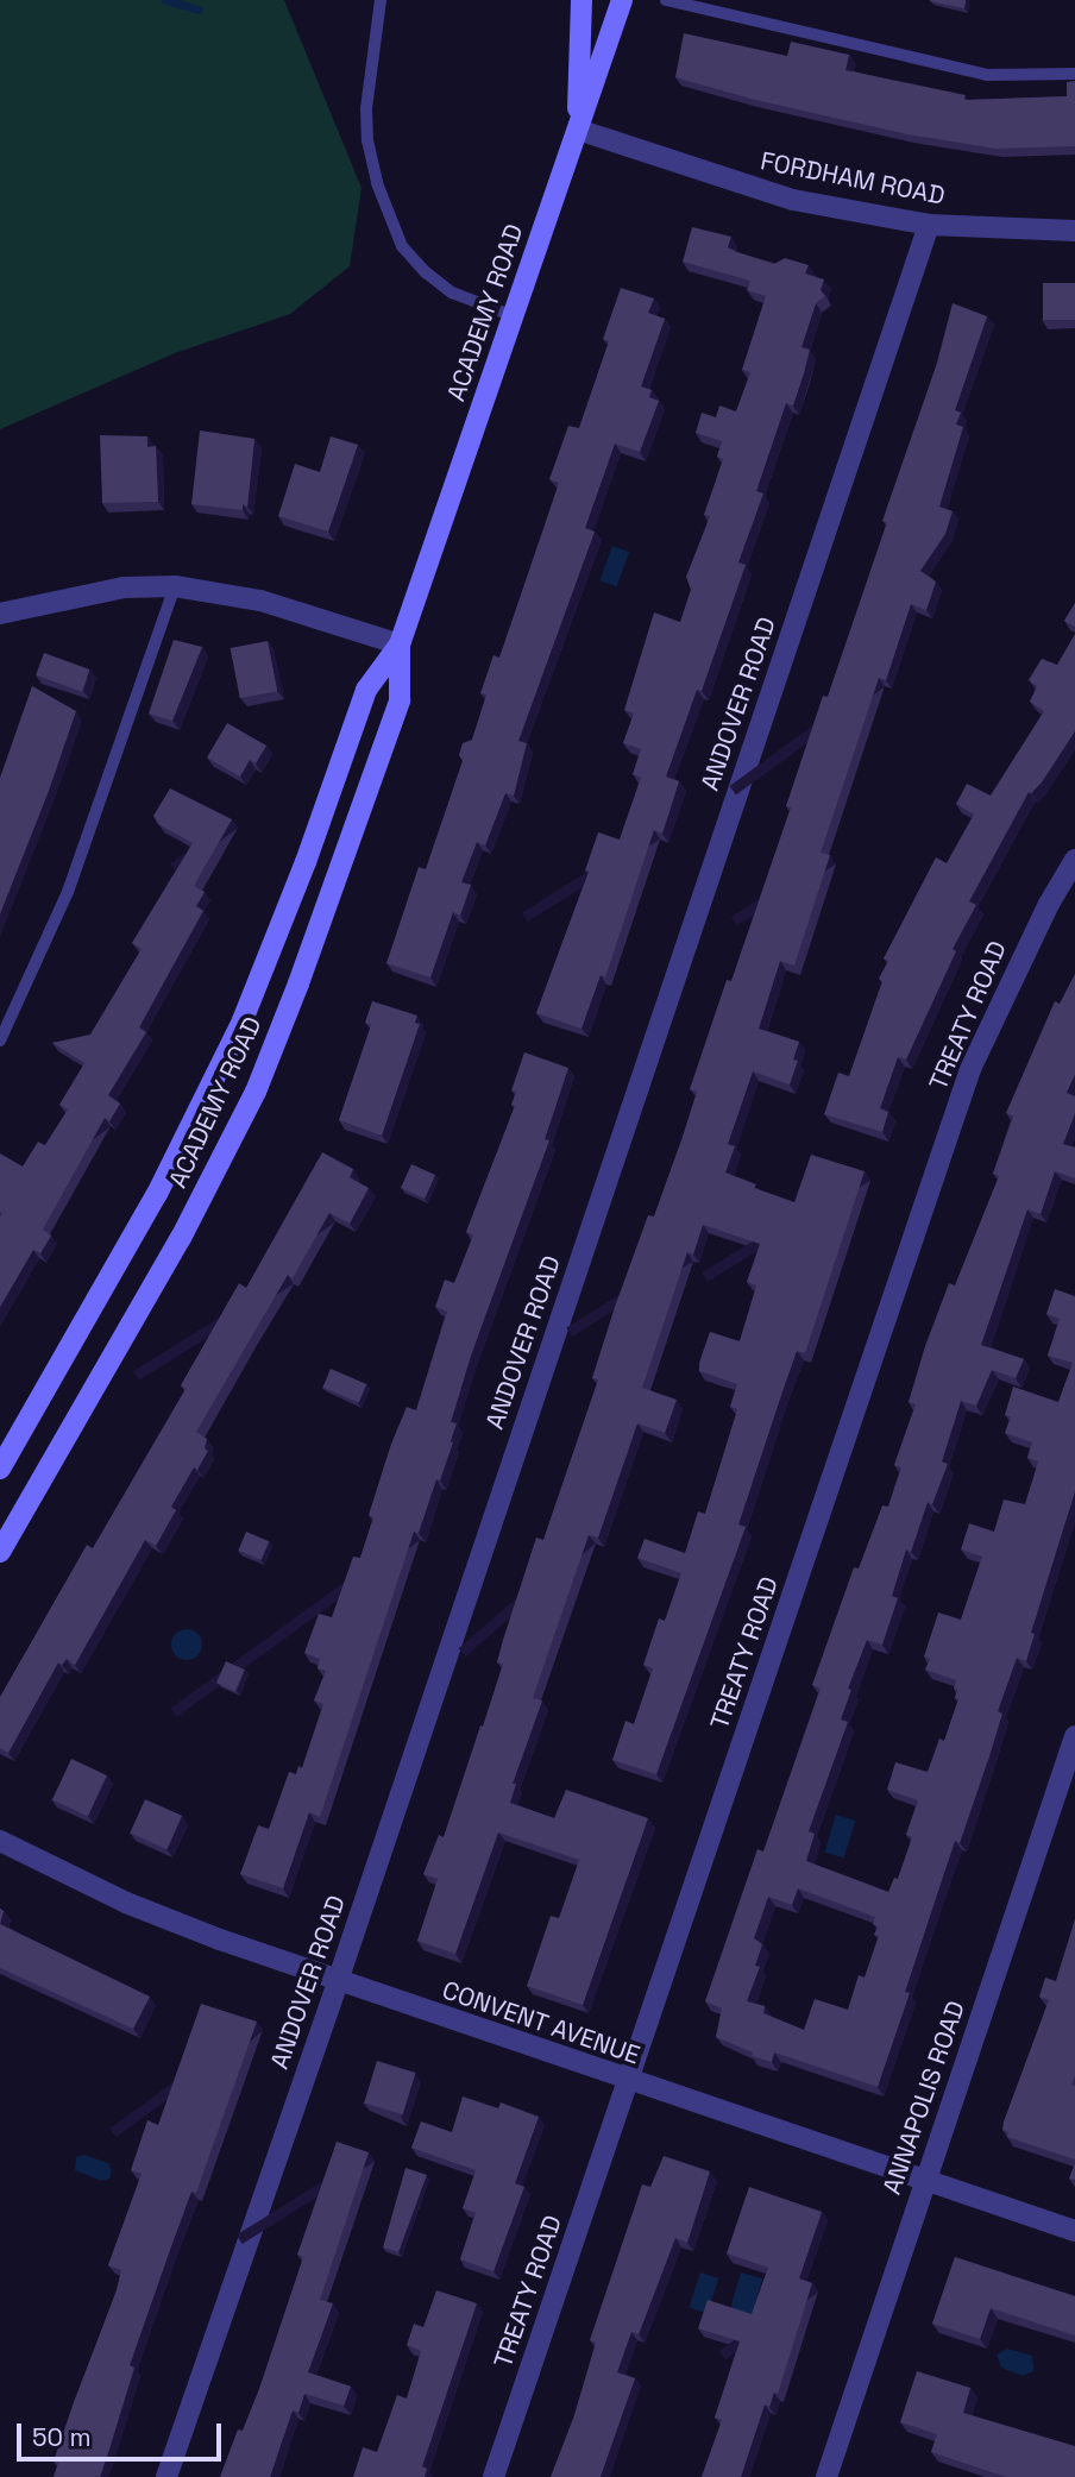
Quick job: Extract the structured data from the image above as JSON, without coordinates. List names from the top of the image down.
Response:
{
  "streets": {
    "main road": ["ACADEMY ROAD"],
    "street": [
      "FORDHAM ROAD",
      "ANDOVER ROAD",
      "TREATY ROAD",
      "CONVENT AVENUE",
      "ANNAPOLIS ROAD"
    ]
  },
  "crossings": [
    ["FORDHAM ROAD", "ACADEMY ROAD"],
    ["FORDHAM ROAD", "ANDOVER ROAD"],
    ["ANDOVER ROAD", "CONVENT AVENUE"],
    ["TREATY ROAD", "CONVENT AVENUE"],
    ["CONVENT AVENUE", "ANNAPOLIS ROAD"]
  ],
  "scale_bar": "50 m"
}
